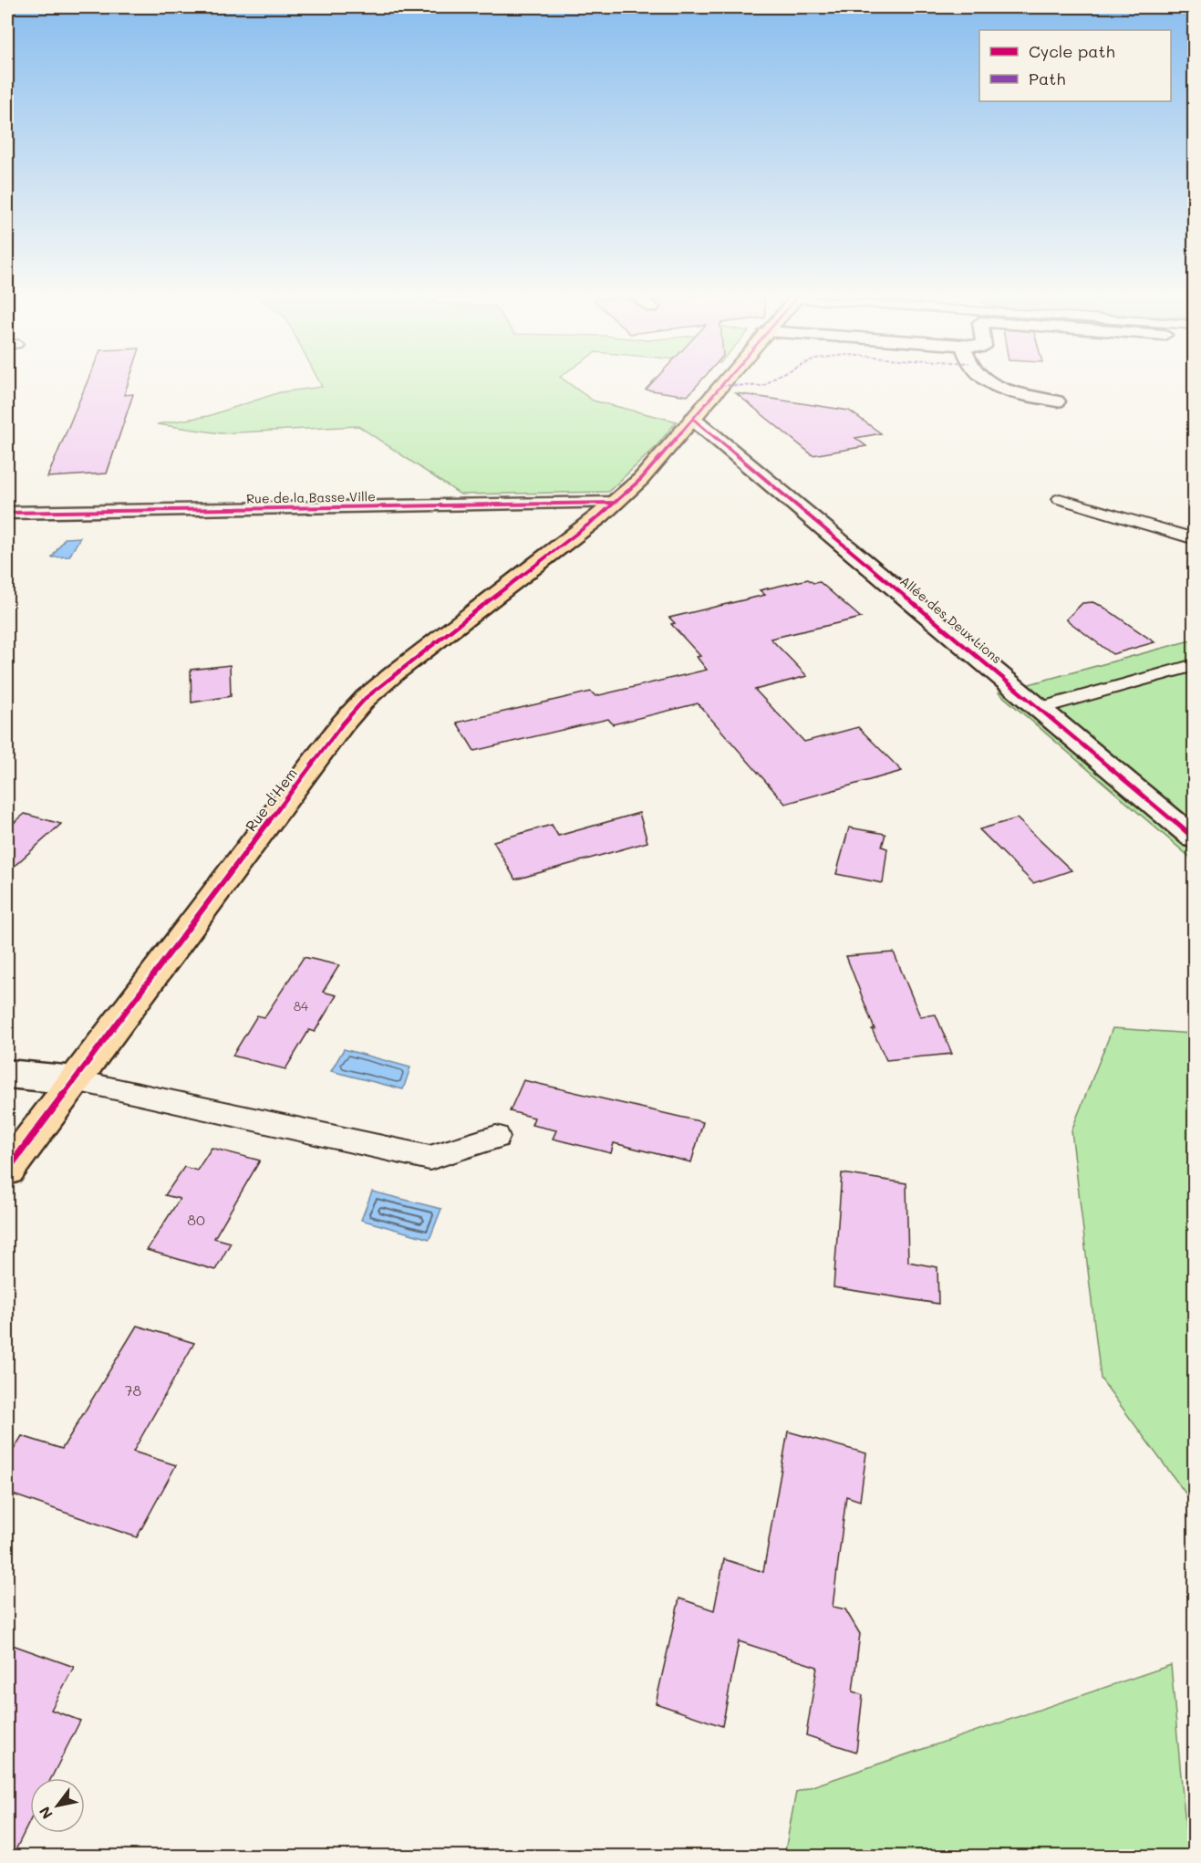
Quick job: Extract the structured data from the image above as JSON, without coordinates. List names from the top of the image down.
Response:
{
  "streets": {
    "main road": ["Rue d'Hem"],
    "street": ["Rue de la Basse Ville", "Allée des Deux Lions"]
  },
  "crossings": [
    ["Rue de la Basse Ville", "Rue d'Hem"],
    ["Allée des Deux Lions", "Rue d'Hem"]
  ],
  "house_numbers": ["84", "80", "78"],
  "legend": ["Cycle path", "Path"],
  "north": "bottom left"
}
